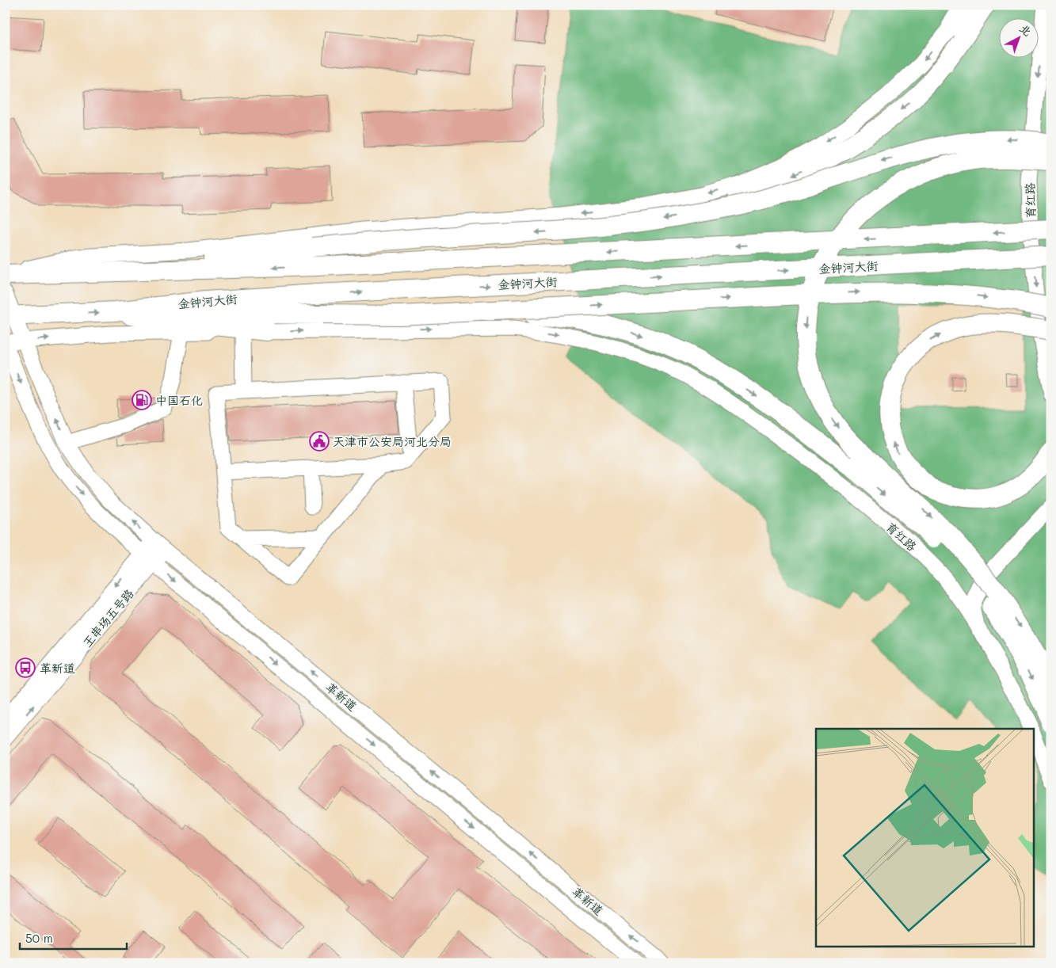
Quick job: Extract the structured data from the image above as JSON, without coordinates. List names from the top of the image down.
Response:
{
  "streets": {
    "main road": ["金钟河大街"],
    "street": ["育红路", "王串场五号路", "革新道"]
  },
  "crossings": [
    ["金钟河大街", "革新道"],
    ["王串场五号路", "革新道"]
  ],
  "one_way": ["育红路"],
  "places": {
    "fuel station": ["中国石化"],
    "public building": ["天津市公安局河北分局"],
    "bus stop": ["革新道"]
  },
  "scale_bar": "50 m",
  "north": "top right"
}
